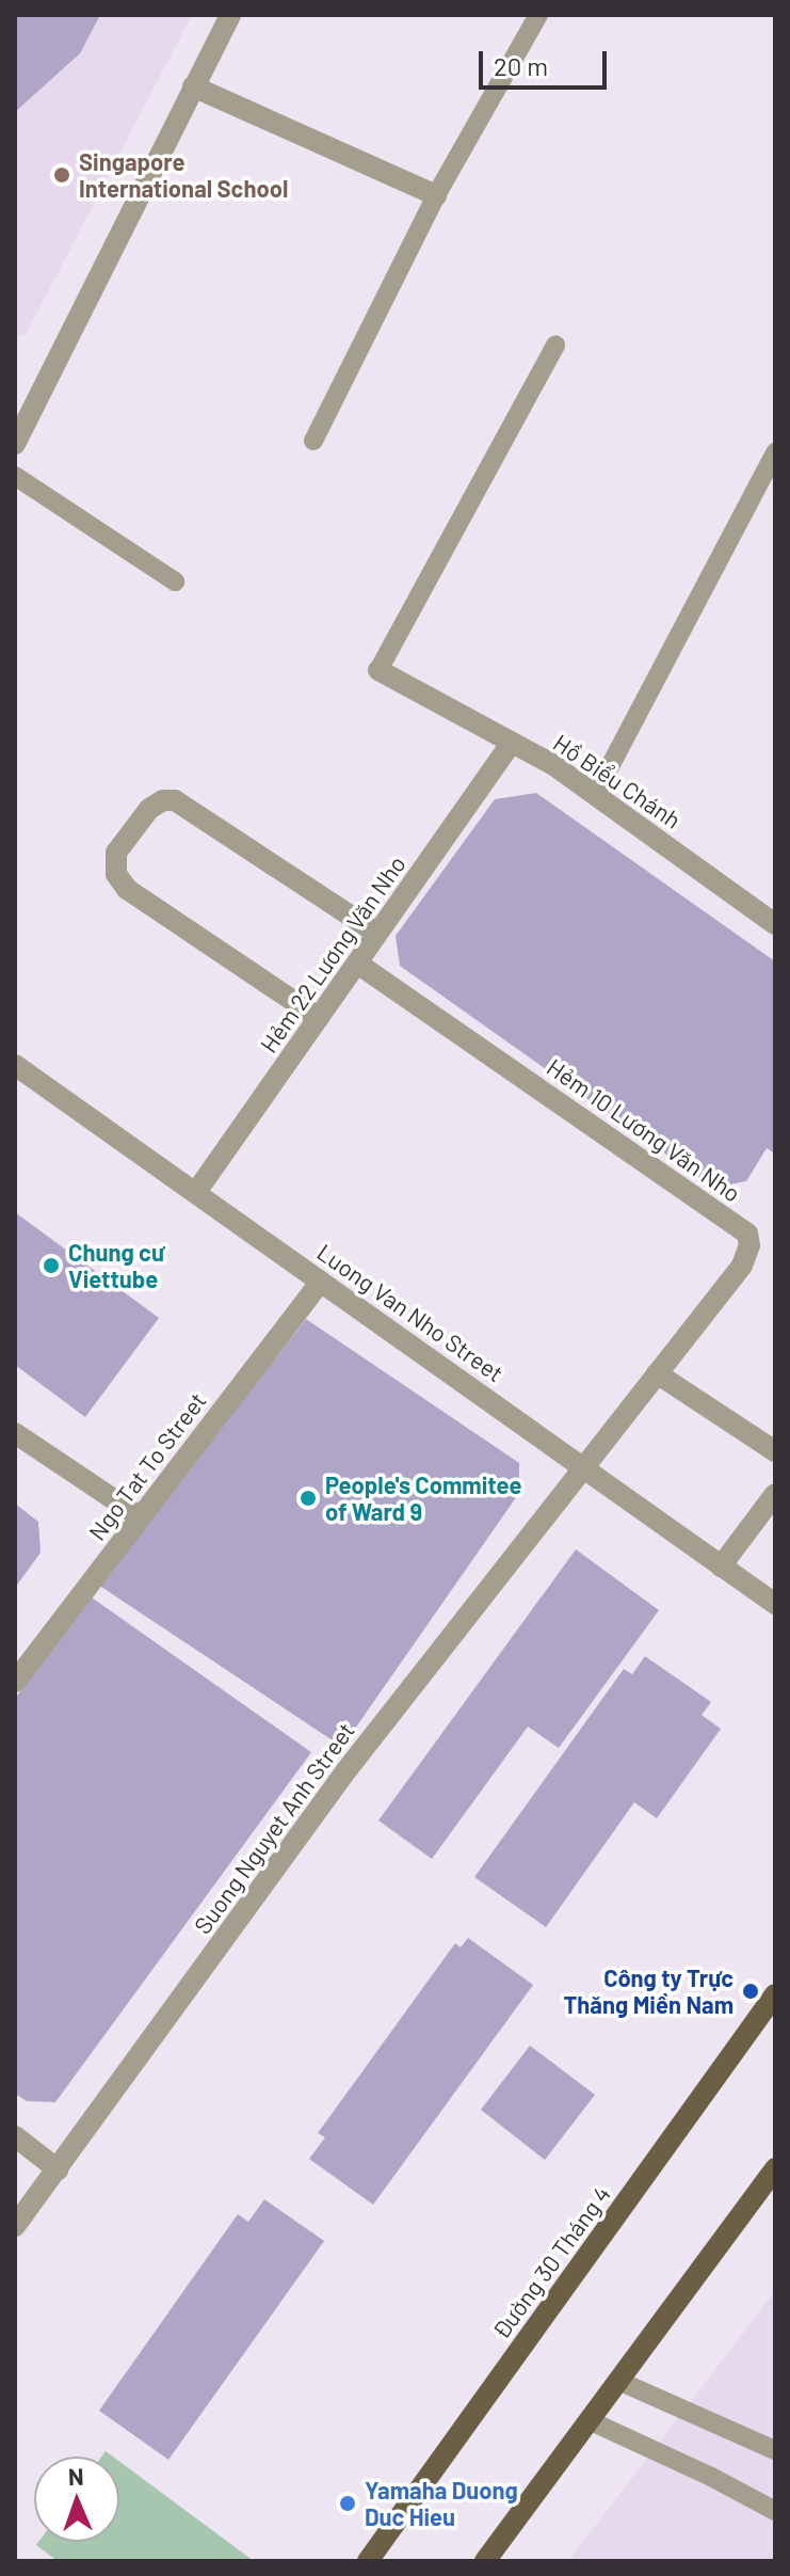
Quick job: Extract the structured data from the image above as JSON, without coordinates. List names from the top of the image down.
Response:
{
  "streets": {
    "main road": ["Đường 30 Tháng 4"],
    "street": [
      "Hồ Biểu Chánh",
      "Hẻm 22 Lương Văn Nho",
      "Hẻm 10 Lương Văn Nho",
      "Luong Van Nho Street",
      "Ngo Tat To Street",
      "Suong Nguyet Anh Street"
    ]
  },
  "crossings": [
    ["Hồ Biểu Chánh", "Hẻm 22 Lương Văn Nho"],
    ["Hẻm 22 Lương Văn Nho", "Hẻm 10 Lương Văn Nho"],
    ["Hẻm 22 Lương Văn Nho", "Luong Van Nho Street"],
    ["Hẻm 10 Lương Văn Nho", "Luong Van Nho Street"],
    ["Hẻm 10 Lương Văn Nho", "Suong Nguyet Anh Street"],
    ["Luong Van Nho Street", "Ngo Tat To Street"],
    ["Luong Van Nho Street", "Suong Nguyet Anh Street"]
  ],
  "places": [
    "Singapore International School",
    "Chung cư Viettube",
    "People's Commitee of Ward 9",
    "Công ty Trực Thăng Miền Nam",
    "Yamaha Duong Duc Hieu"
  ],
  "scale_bar": "20 m",
  "north": "top"
}
